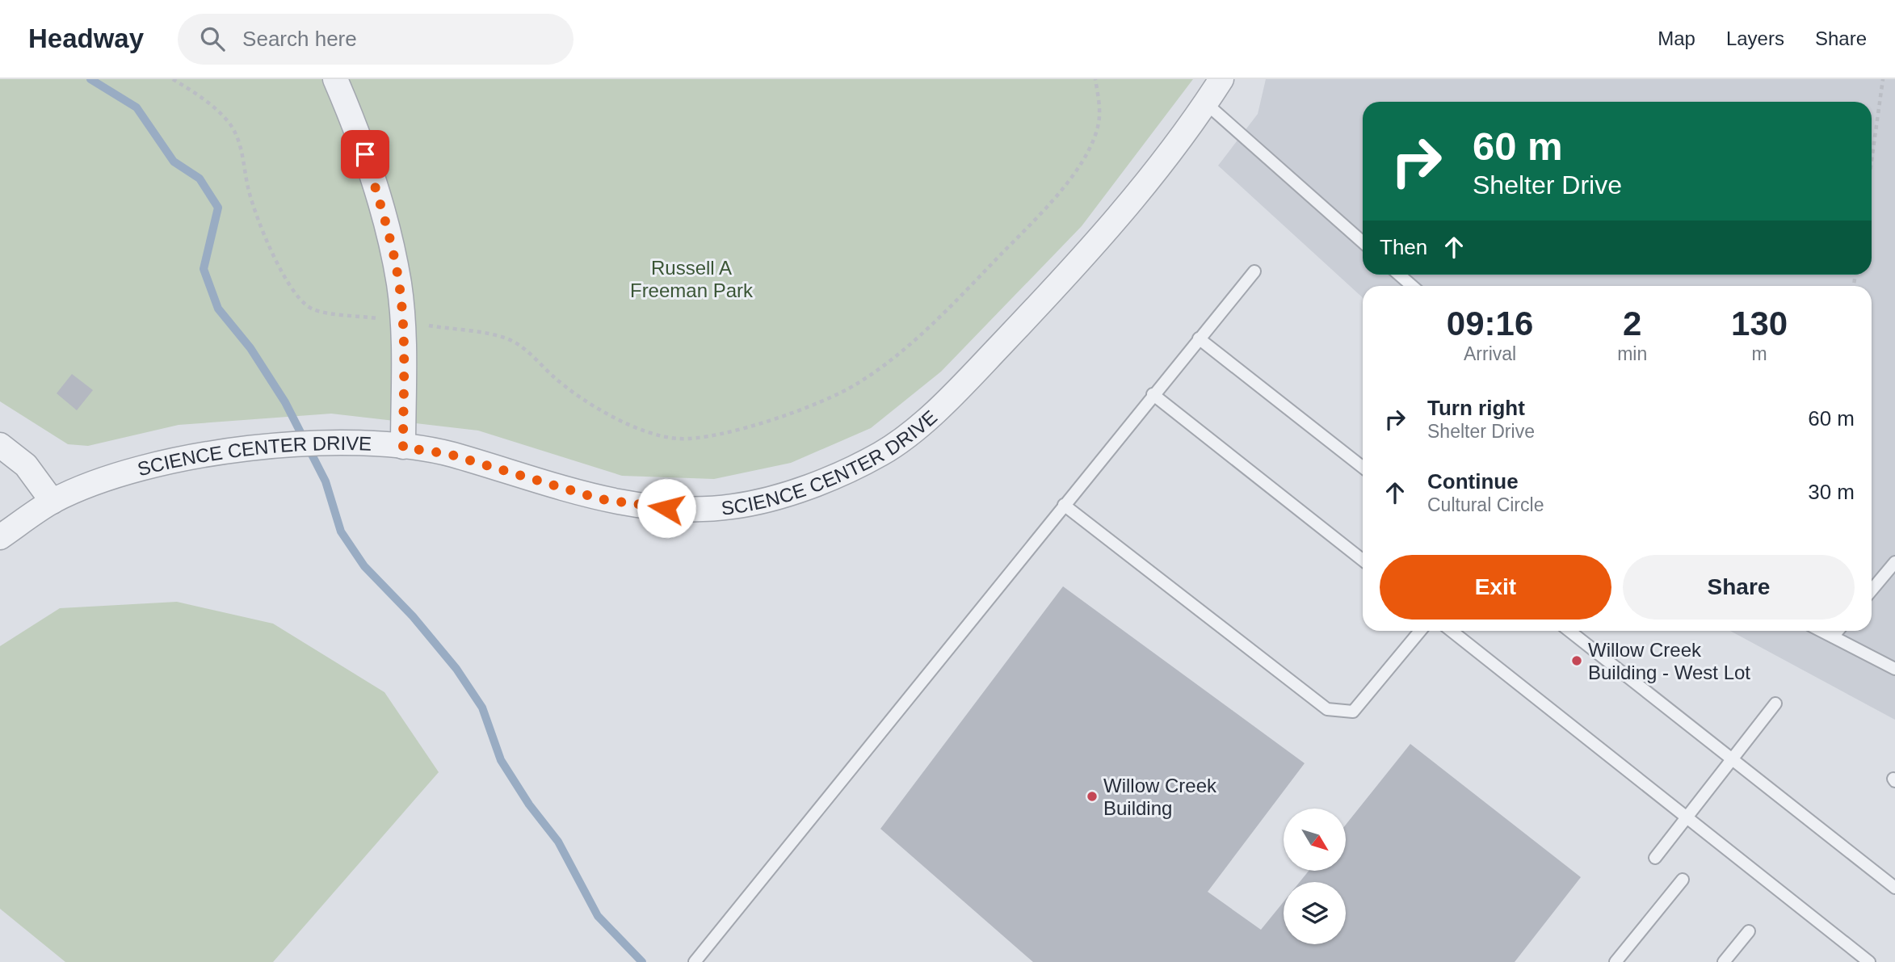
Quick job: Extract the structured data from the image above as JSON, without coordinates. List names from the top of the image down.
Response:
{
  "streets": {
    "street": ["SCIENCE CENTER DRIVE"]
  },
  "parks": ["Russell A Freeman Park"],
  "places": ["Willow Creek Building - West Lot", "Willow Creek Building"],
  "north": "bottom right",
  "page": {
    "header": "Headway",
    "search": "Search here",
    "nav": ["Map", "Layers", "Share"],
    "turn": ["60 m", "Shelter Drive"],
    "then": "Then",
    "eta": [
      "09:16",
      "Arrival",
      "2",
      "min",
      "130",
      "m"
    ],
    "list": [
      {
        "name": "Turn right",
        "note": "Shelter Drive",
        "value": "60 m"
      },
      {
        "name": "Continue",
        "note": "Cultural Circle",
        "value": "30 m"
      }
    ],
    "buttons": ["Exit", "Share"]
  }
}
